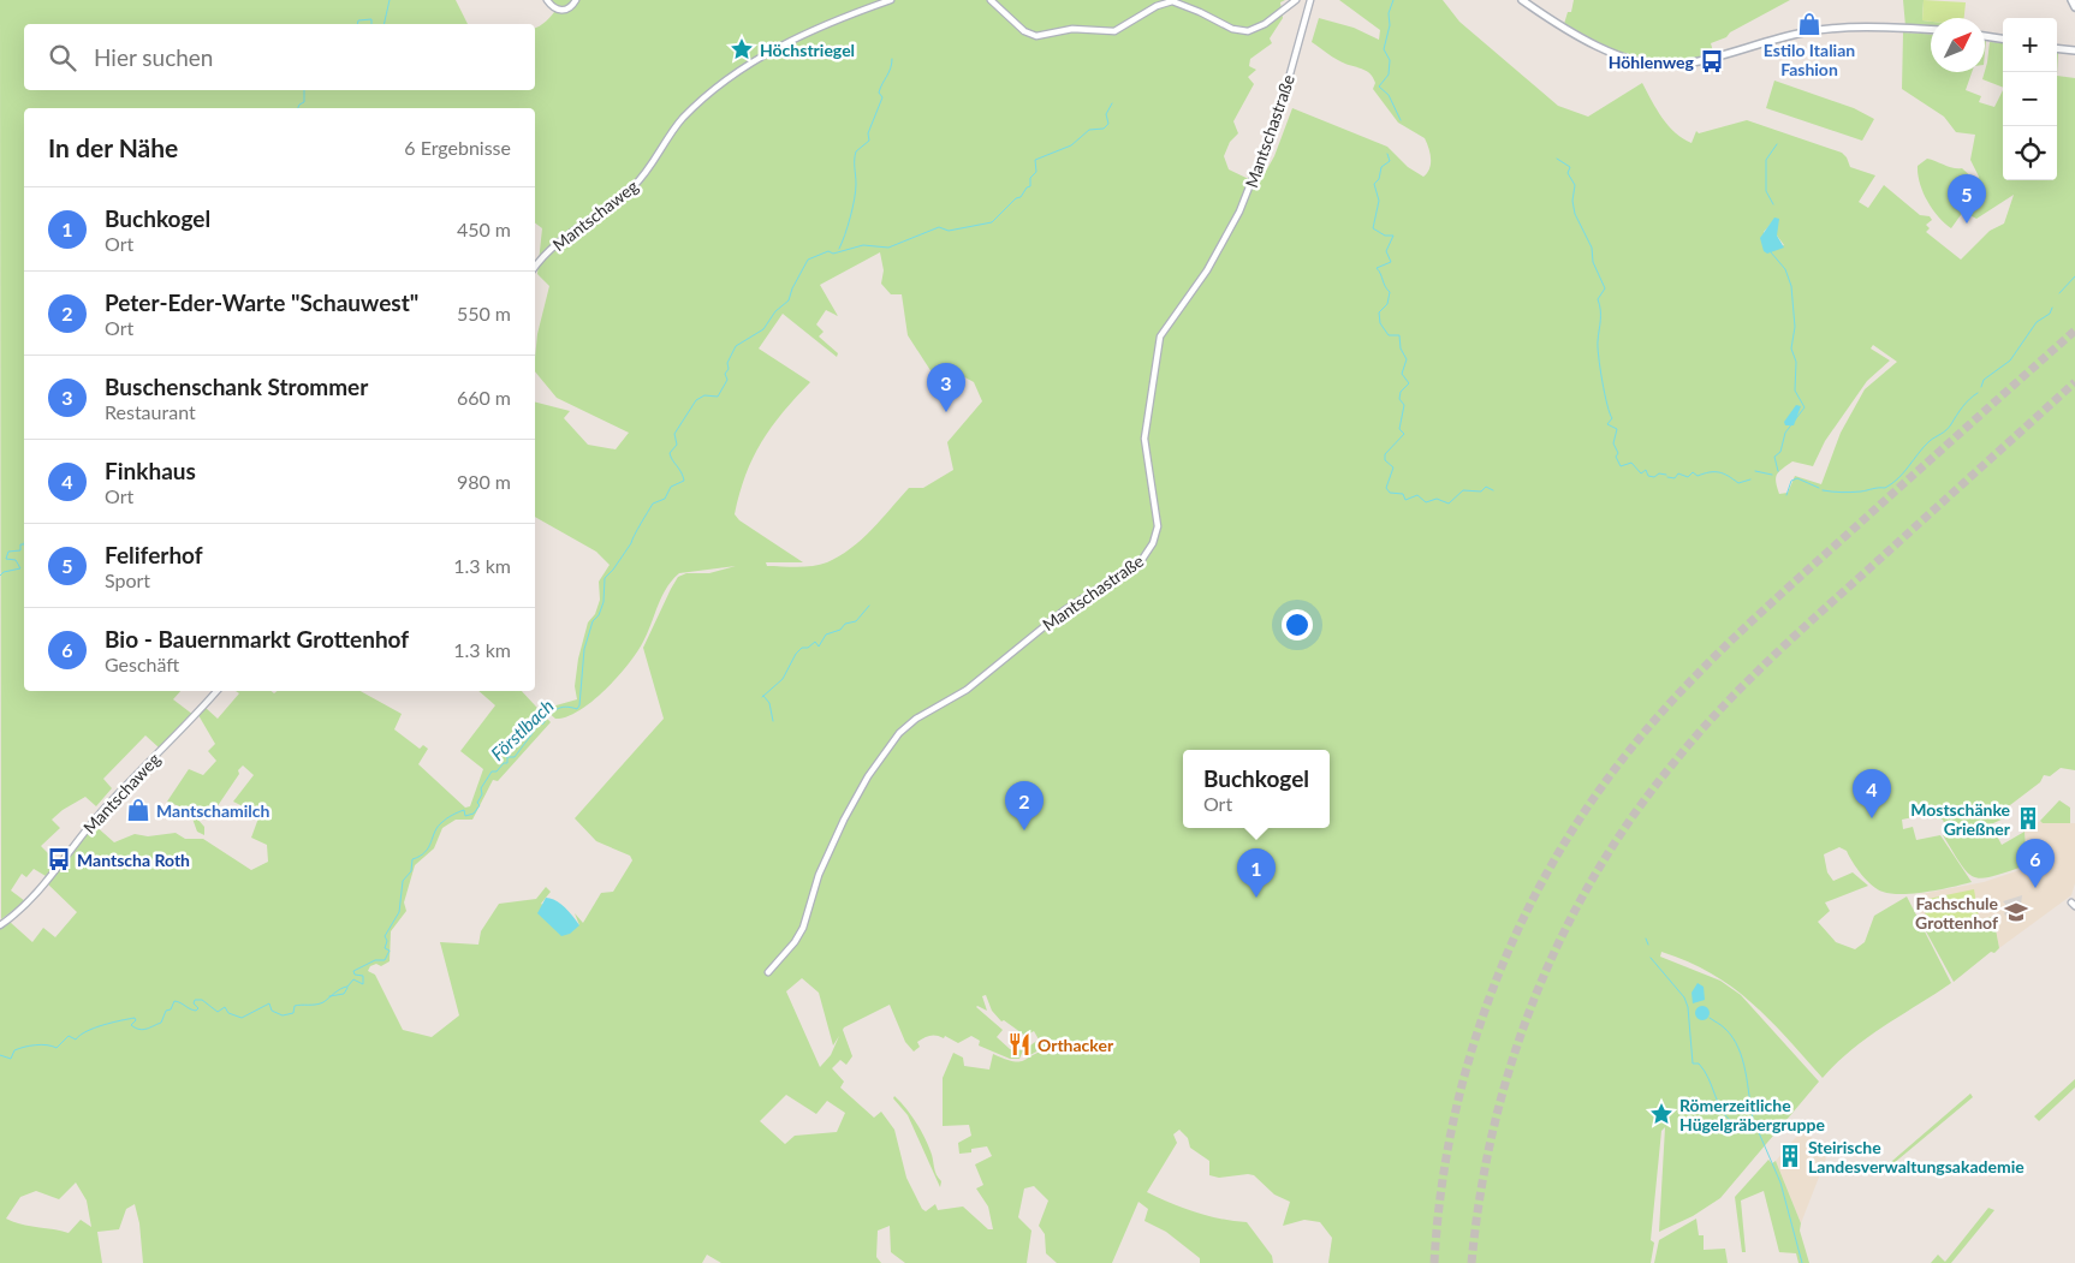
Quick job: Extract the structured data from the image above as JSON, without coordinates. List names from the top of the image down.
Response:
{
  "streets": {
    "street": ["Mantschastraße", "Mantschaweg"]
  },
  "water": ["Förstlbach"],
  "places": {
    "shop": ["Estilo Italian Fashion", "Mantschamilch"],
    "place": ["Höchstriegel", "Römerzeitliche Hügelgräbergruppe"],
    "bus stop": ["Höhlenweg", "Mantscha Roth"],
    "building": ["Mostschänke Grießner", "Steirische Landesverwaltungsakademie"],
    "school or university": ["Fachschule Grottenhof"],
    "restaurant": ["Orthacker"]
  },
  "north": "top right",
  "page": {
    "map_buttons": ["+", "−"],
    "search": "Hier suchen",
    "heading": ["In der Nähe", "6 Ergebnisse"],
    "pins": [
      "5",
      "3",
      "4",
      "2",
      "6",
      "1"
    ],
    "list": [
      {
        "mark": "1",
        "name": "Buchkogel",
        "note": "Ort",
        "value": "450 m"
      },
      {
        "mark": "2",
        "name": "Peter-Eder-Warte \"Schauwest\"",
        "note": "Ort",
        "value": "550 m"
      },
      {
        "mark": "3",
        "name": "Buschenschank Strommer",
        "note": "Restaurant",
        "value": "660 m"
      },
      {
        "mark": "4",
        "name": "Finkhaus",
        "note": "Ort",
        "value": "980 m"
      },
      {
        "mark": "5",
        "name": "Feliferhof",
        "note": "Sport",
        "value": "1.3 km"
      },
      {
        "mark": "6",
        "name": "Bio - Bauernmarkt Grottenhof",
        "note": "Geschäft",
        "value": "1.3 km"
      }
    ],
    "popup": ["Buchkogel", "Ort"]
  }
}
